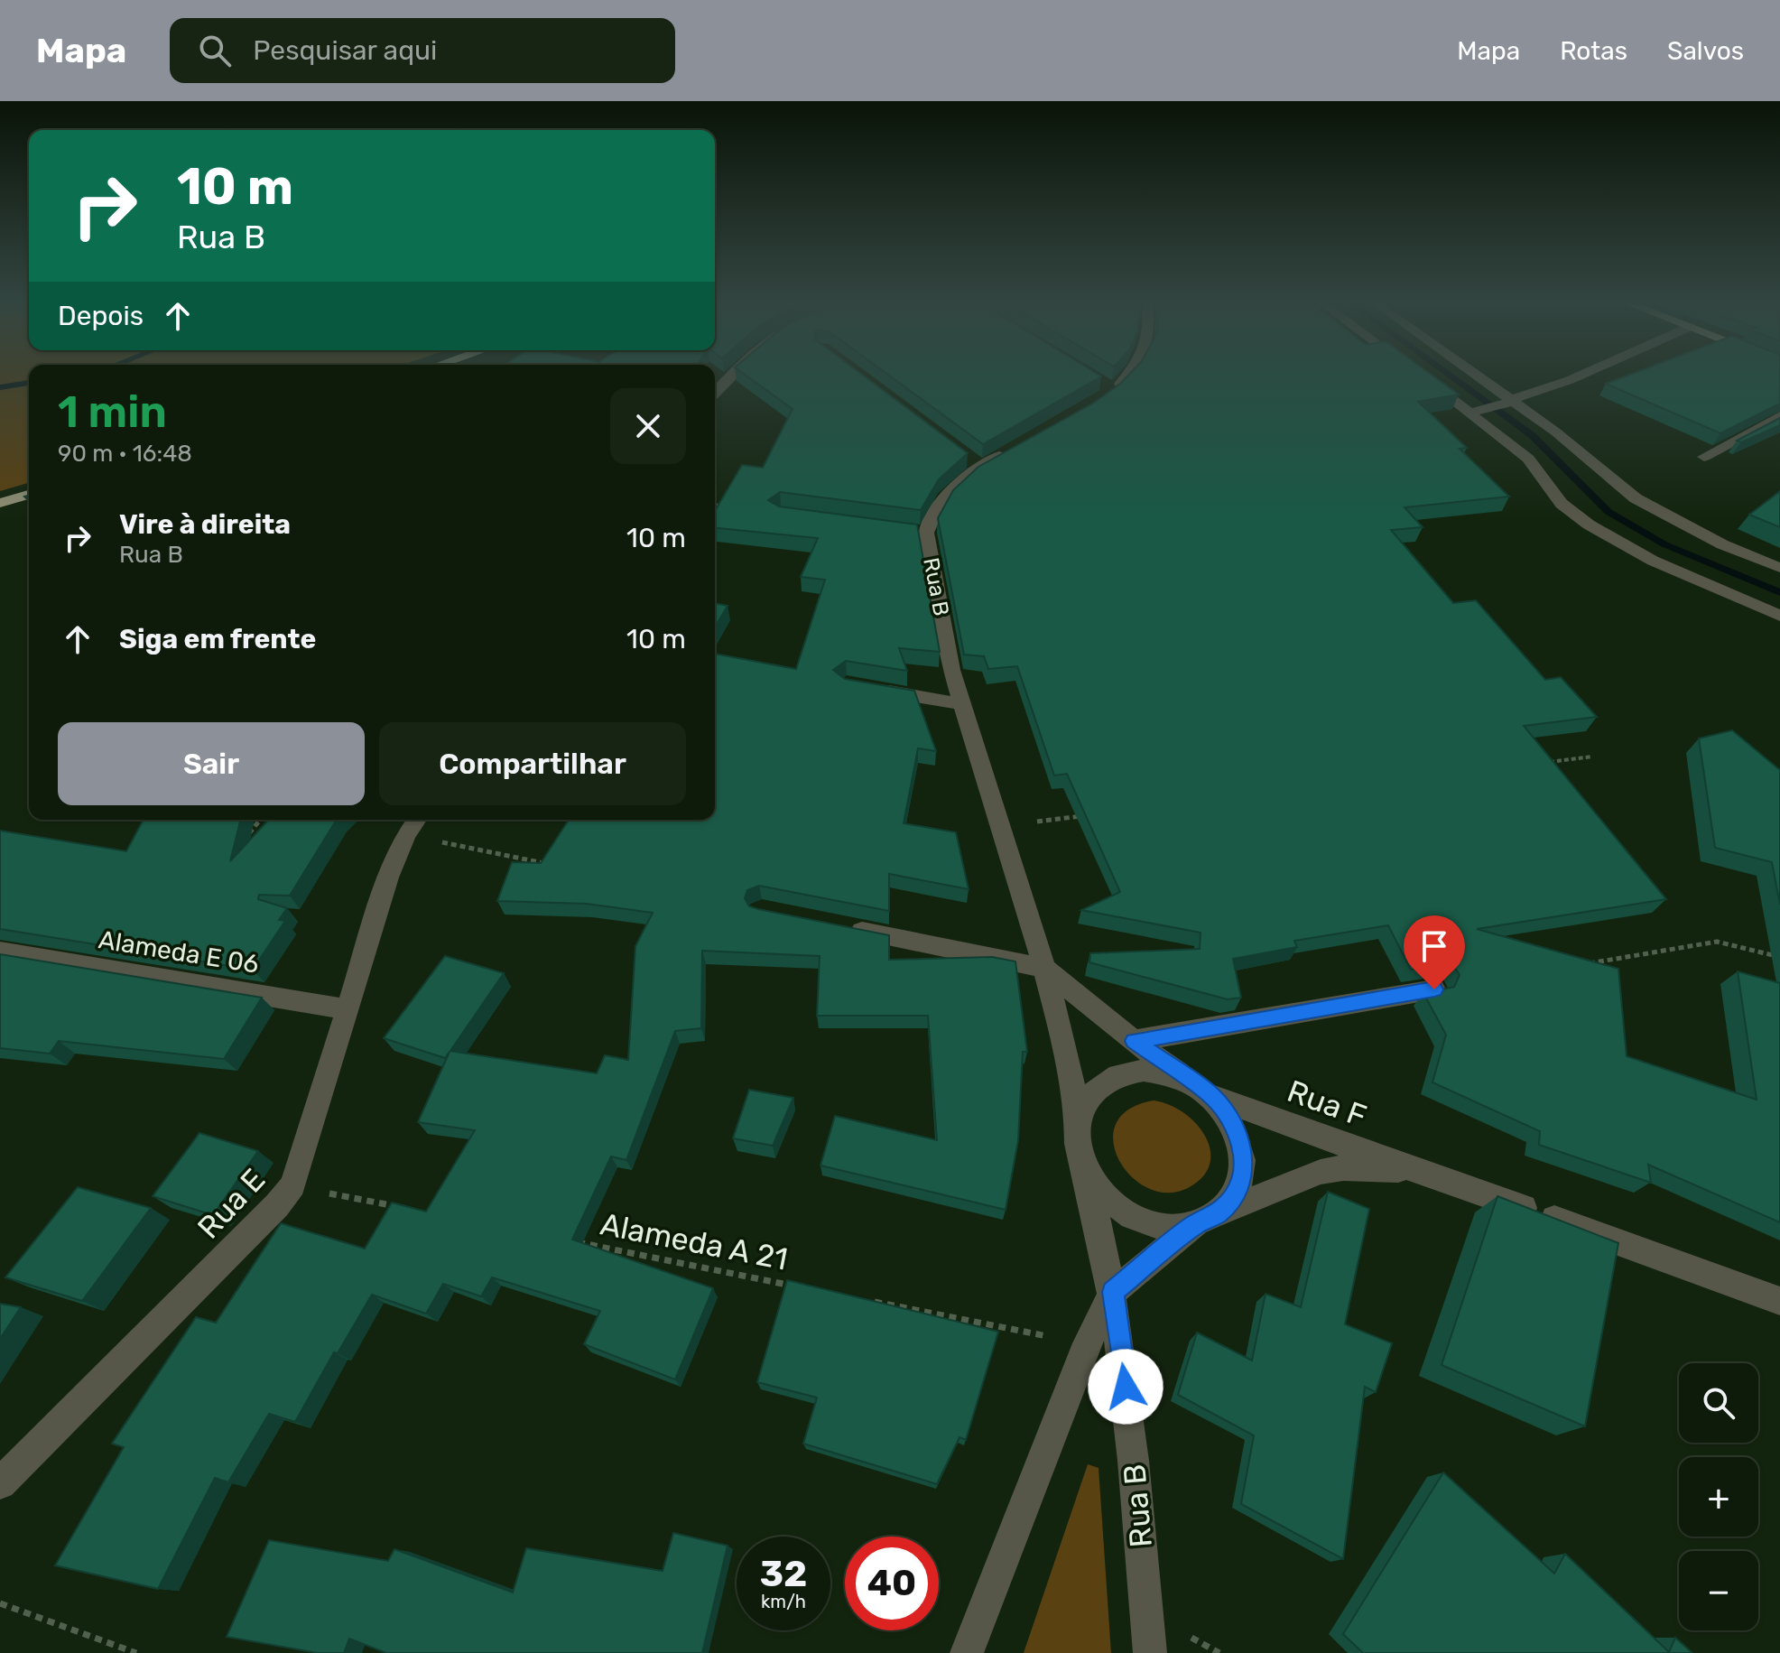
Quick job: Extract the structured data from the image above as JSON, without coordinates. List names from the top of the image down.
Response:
{
  "streets": {
    "street": [
      "Rua B",
      "Alameda E 06",
      "Rua F",
      "Rua E"
    ],
    "path": ["Alameda A 21"]
  },
  "crossings": [
    ["Rua B", "Rua F"],
    ["Alameda E 06", "Rua E"]
  ],
  "page": {
    "header": "Mapa",
    "search": "Pesquisar aqui",
    "nav": ["Mapa", "Rotas", "Salvos"],
    "turn": ["10 m", "Rua B"],
    "then": "Depois",
    "heading": ["1 min", "90 m · 16:48"],
    "list": [
      {
        "name": "Vire à direita",
        "note": "Rua B",
        "value": "10 m"
      },
      {
        "name": "Siga em frente",
        "value": "10 m"
      }
    ],
    "buttons": ["Sair", "Compartilhar"],
    "map_buttons": ["+", "−"],
    "speed": "32 km/h",
    "limit": "40"
  }
}
